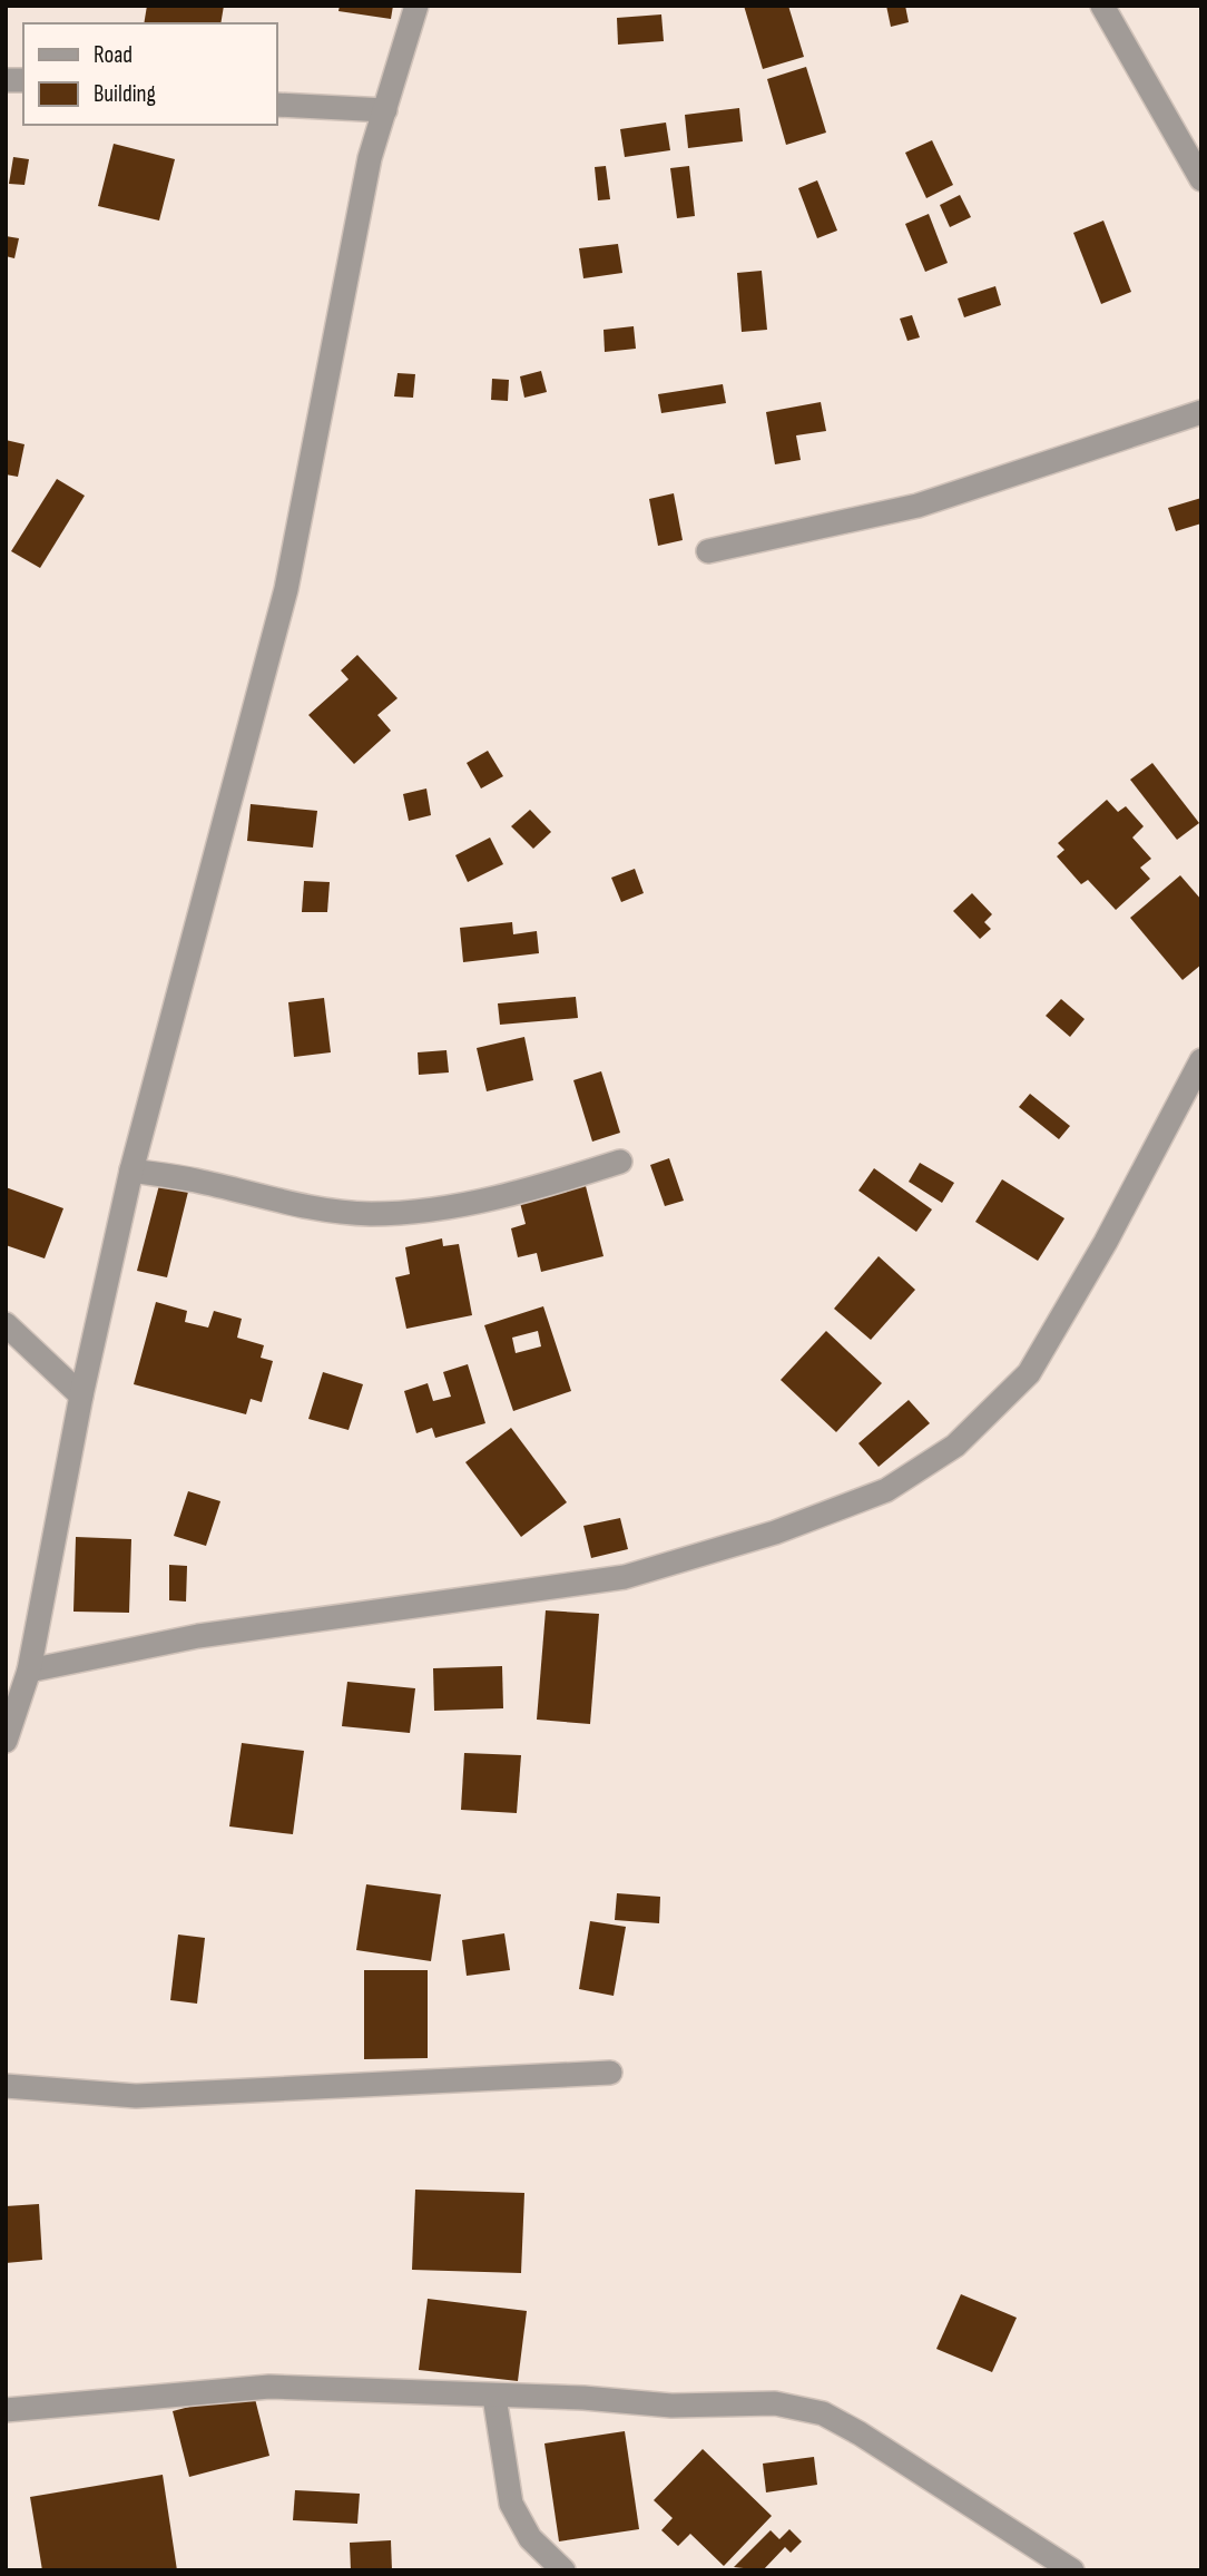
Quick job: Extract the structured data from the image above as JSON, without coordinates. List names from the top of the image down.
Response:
{
  "legend": ["Road", "Building"]
}
